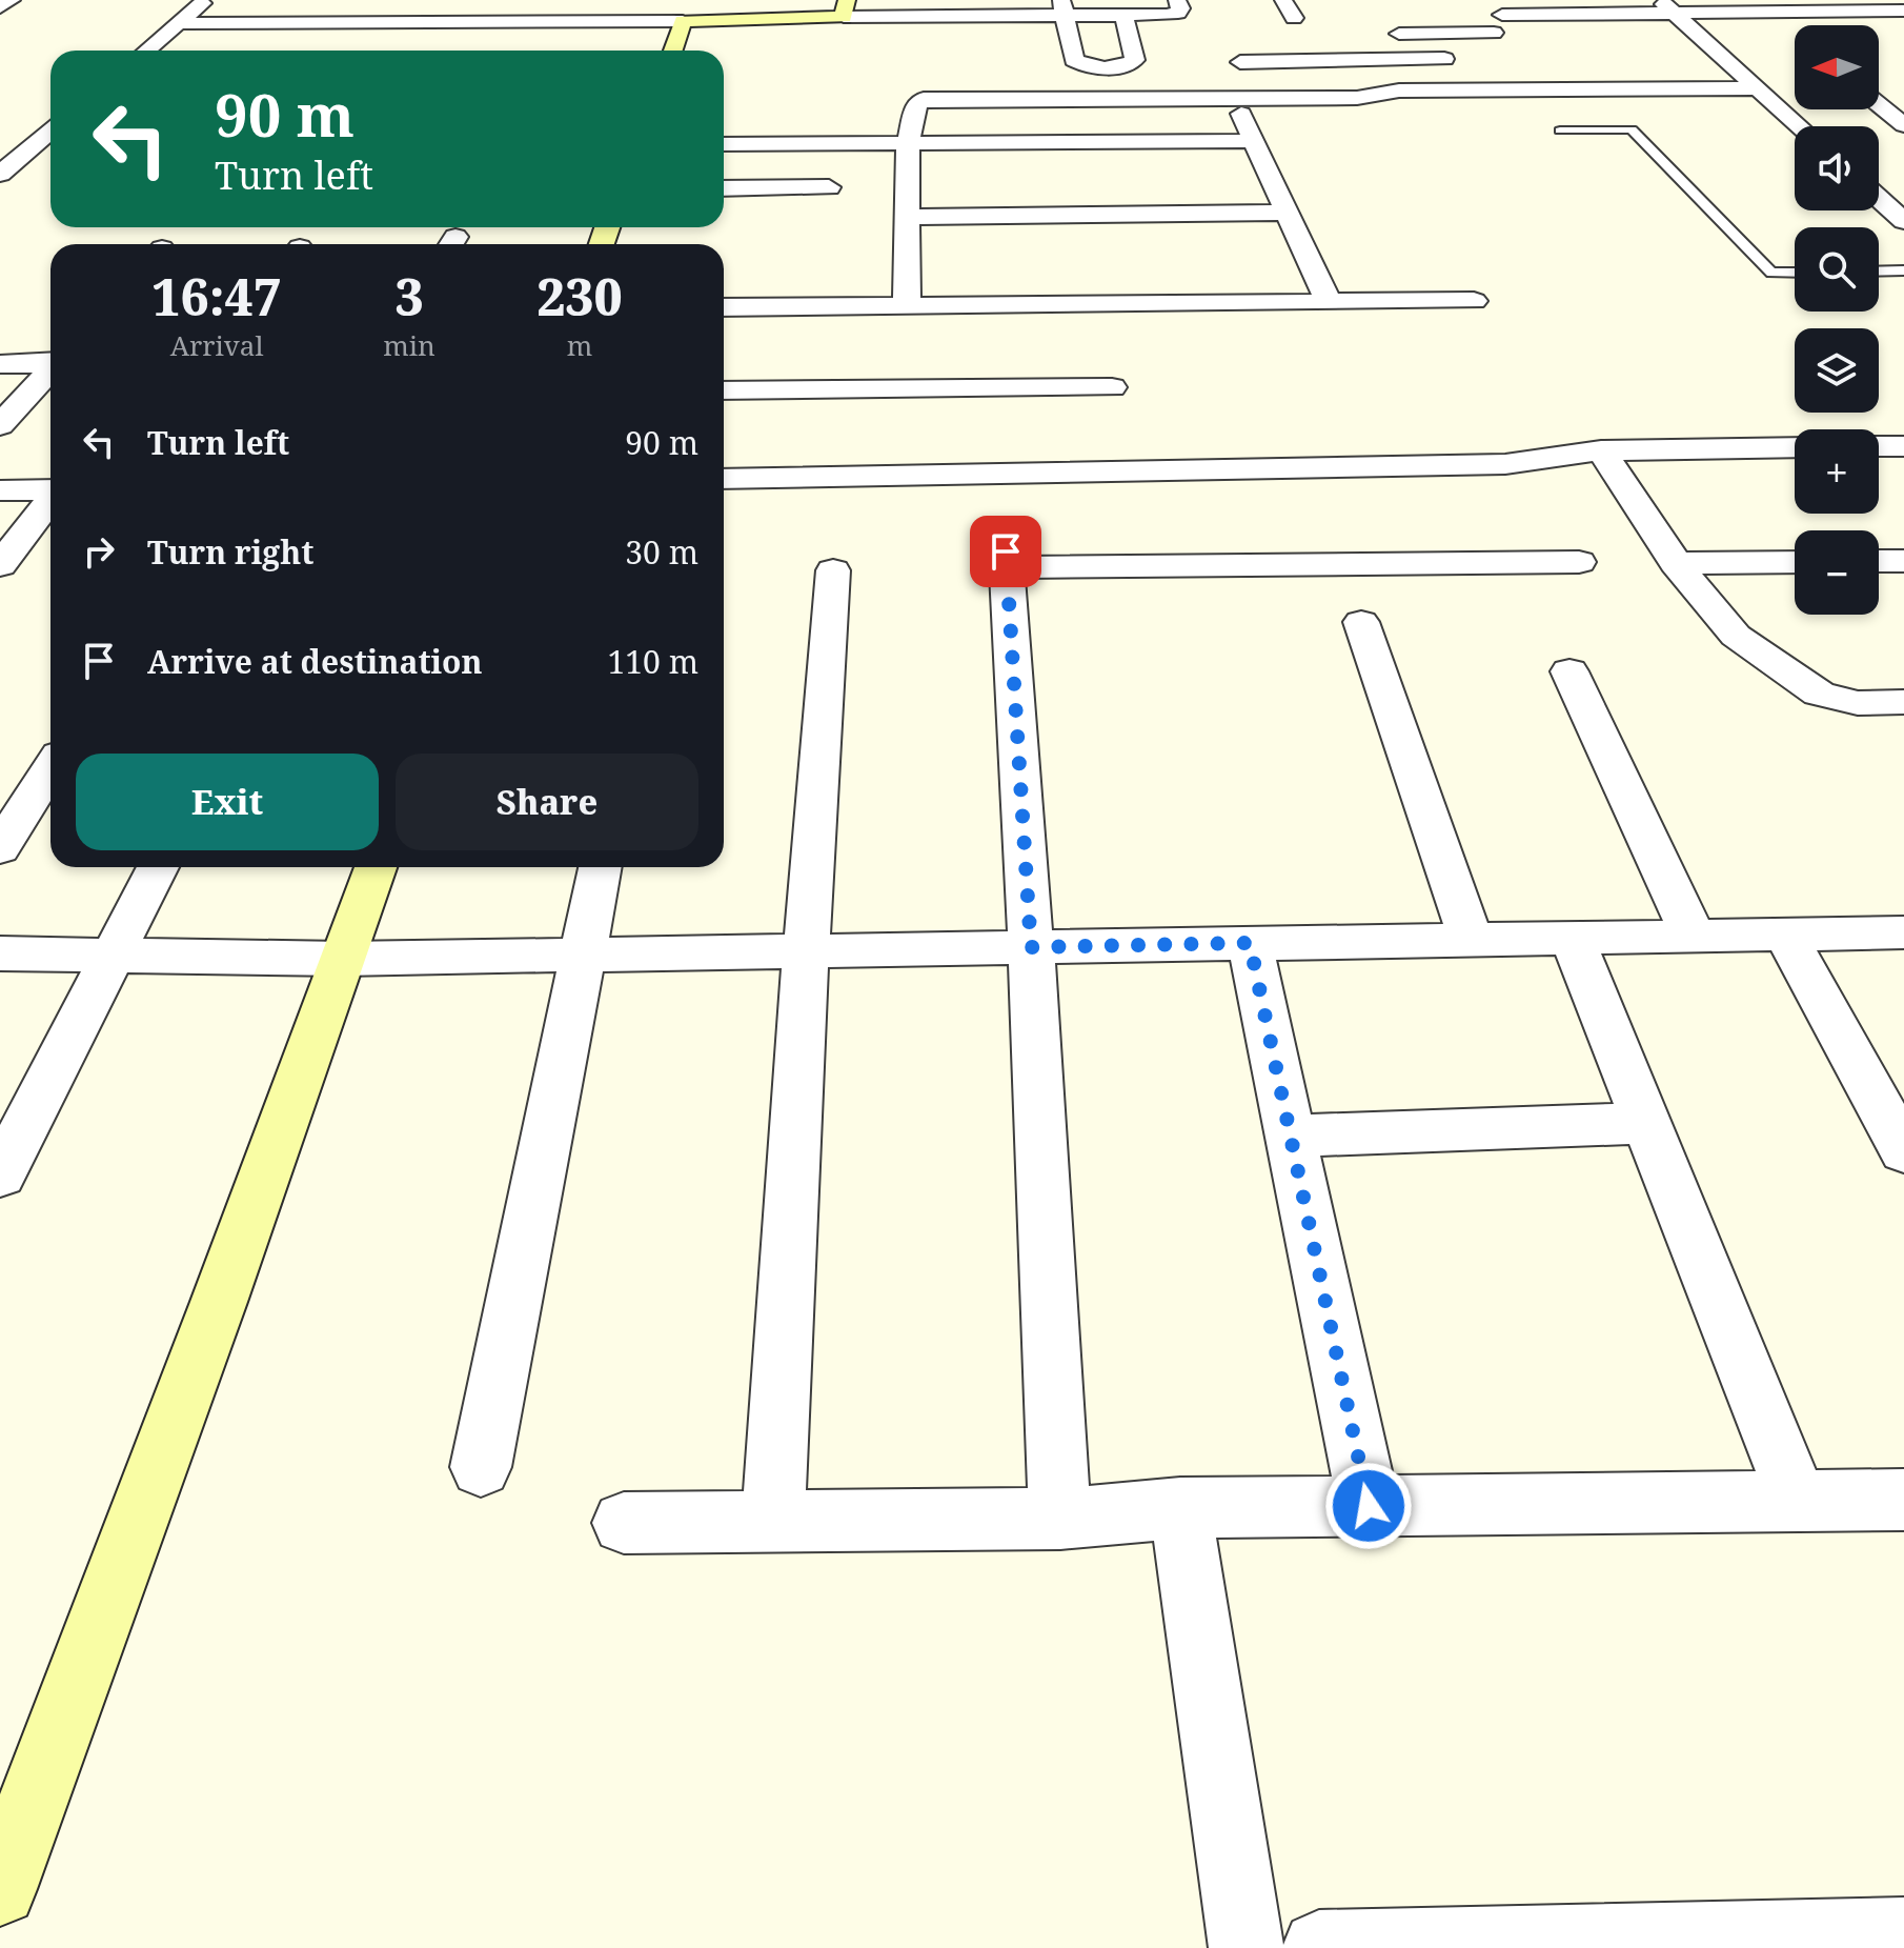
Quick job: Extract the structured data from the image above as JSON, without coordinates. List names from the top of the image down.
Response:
{
  "north": "left",
  "page": {
    "map_buttons": ["+", "−"],
    "turn": ["90 m", "Turn left"],
    "eta": [
      "16:47",
      "Arrival",
      "3",
      "min",
      "230",
      "m"
    ],
    "list": [
      {
        "name": "Turn left",
        "value": "90 m"
      },
      {
        "name": "Turn right",
        "value": "30 m"
      },
      {
        "name": "Arrive at destination",
        "value": "110 m"
      }
    ],
    "buttons": ["Exit", "Share"]
  }
}
